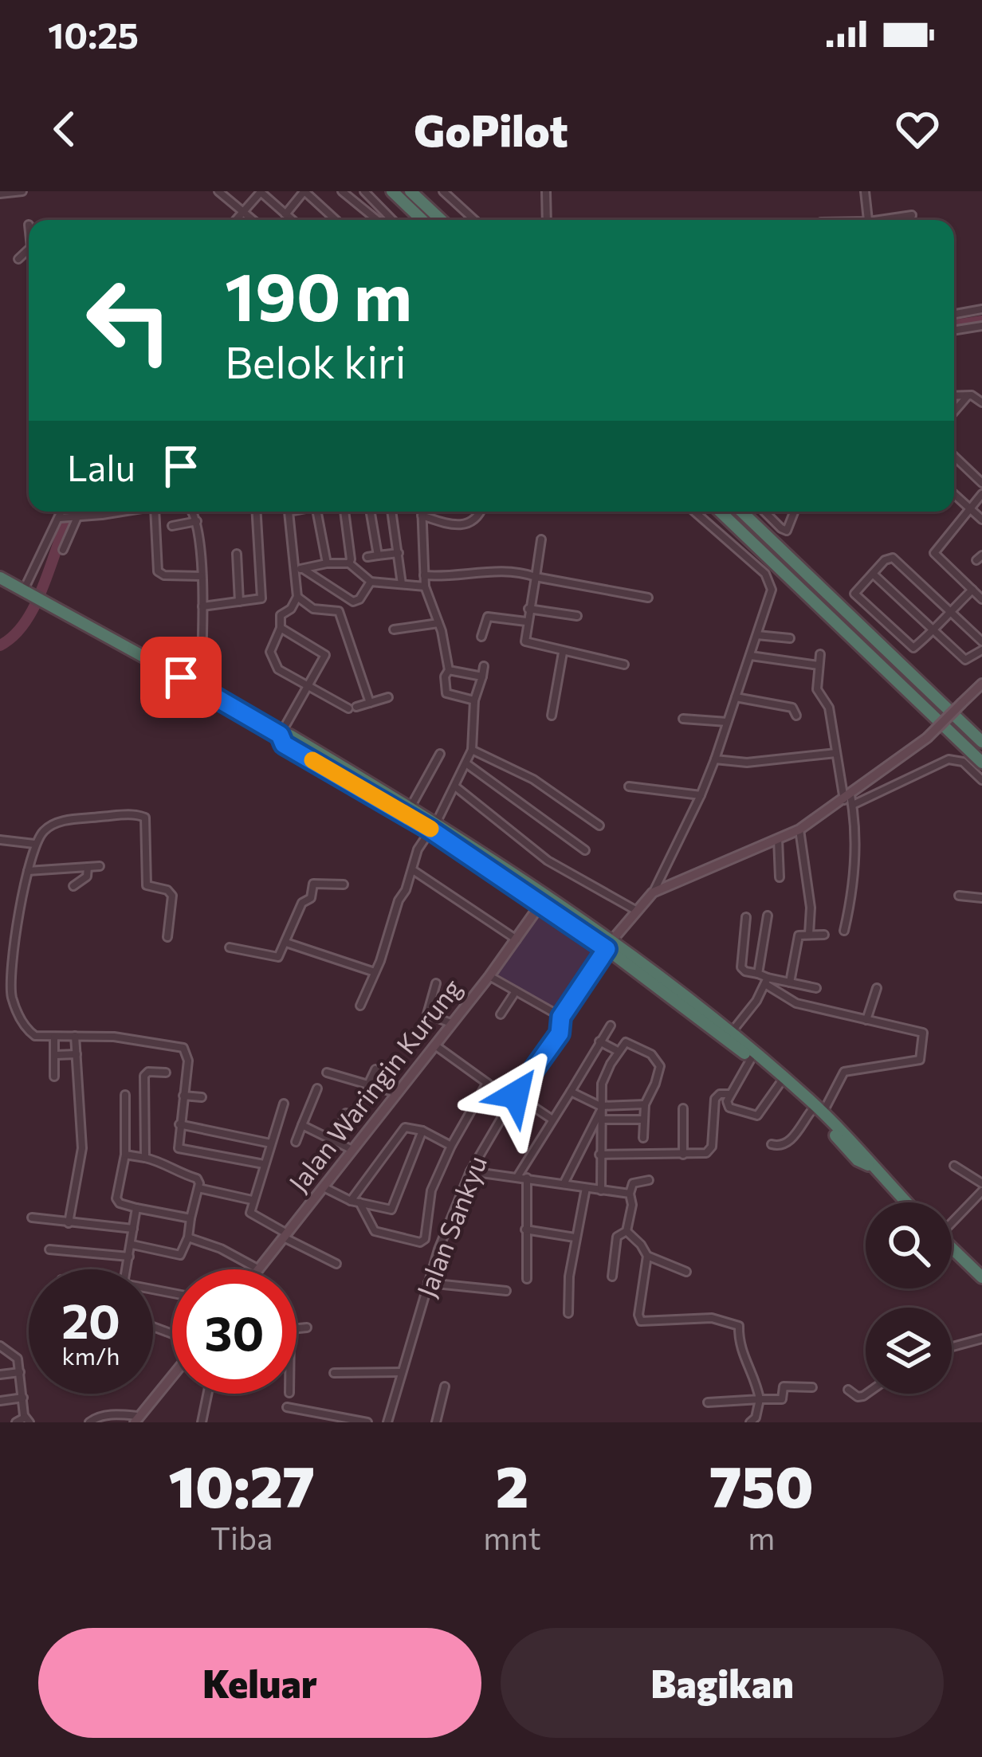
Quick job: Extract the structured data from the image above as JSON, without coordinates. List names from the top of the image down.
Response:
{
  "streets": {
    "street": ["Jalan Waringin Kurung", "Jalan Sankyu"]
  },
  "page": {
    "status": "10:25",
    "header": "GoPilot",
    "turn": ["190 m", "Belok kiri"],
    "then": "Lalu",
    "speed": "20 km/h",
    "limit": "30",
    "eta": [
      "10:27",
      "Tiba",
      "2",
      "mnt",
      "750",
      "m"
    ],
    "buttons": ["Keluar", "Bagikan"]
  }
}
